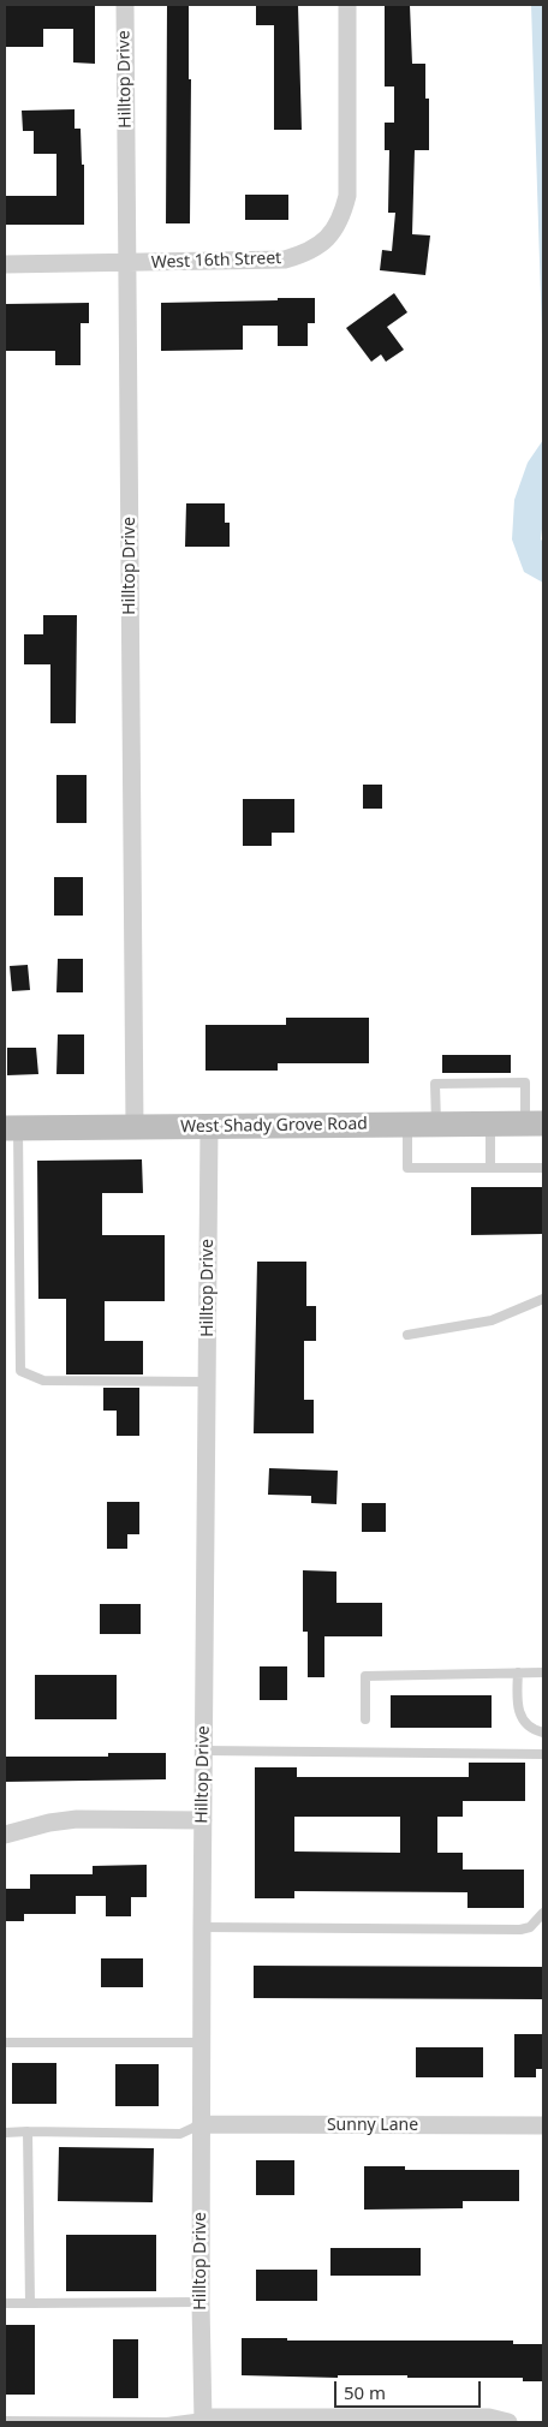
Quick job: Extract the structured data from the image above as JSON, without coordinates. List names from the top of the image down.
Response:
{
  "streets": {
    "main road": ["West Shady Grove Road"],
    "street": ["Hilltop Drive", "West 16th Street", "Sunny Lane"]
  },
  "crossings": [
    ["Hilltop Drive", "West 16th Street"],
    ["Hilltop Drive", "West Shady Grove Road"],
    ["Hilltop Drive", "Sunny Lane"]
  ],
  "scale_bar": "50 m"
}
